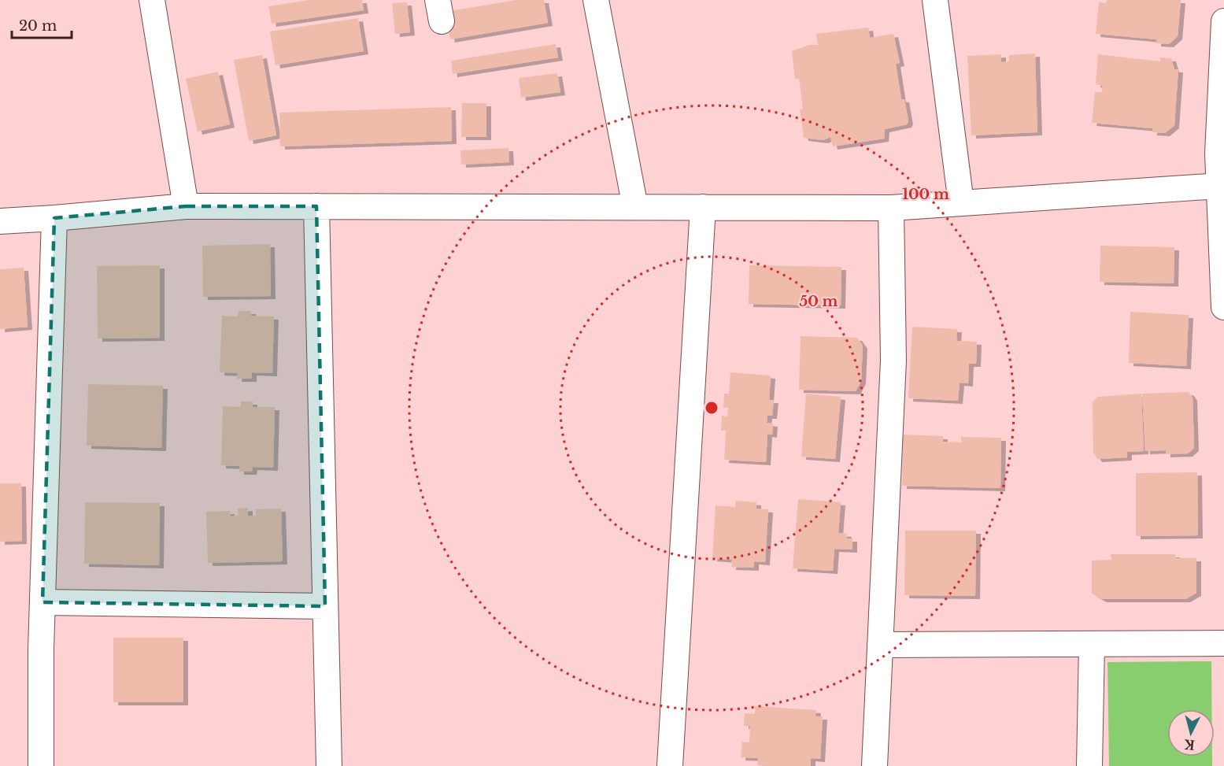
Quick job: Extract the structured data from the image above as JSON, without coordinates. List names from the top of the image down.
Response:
{
  "scale_bar": "20 m",
  "north": "bottom",
  "rings": ["100 m", "50 m"]
}
